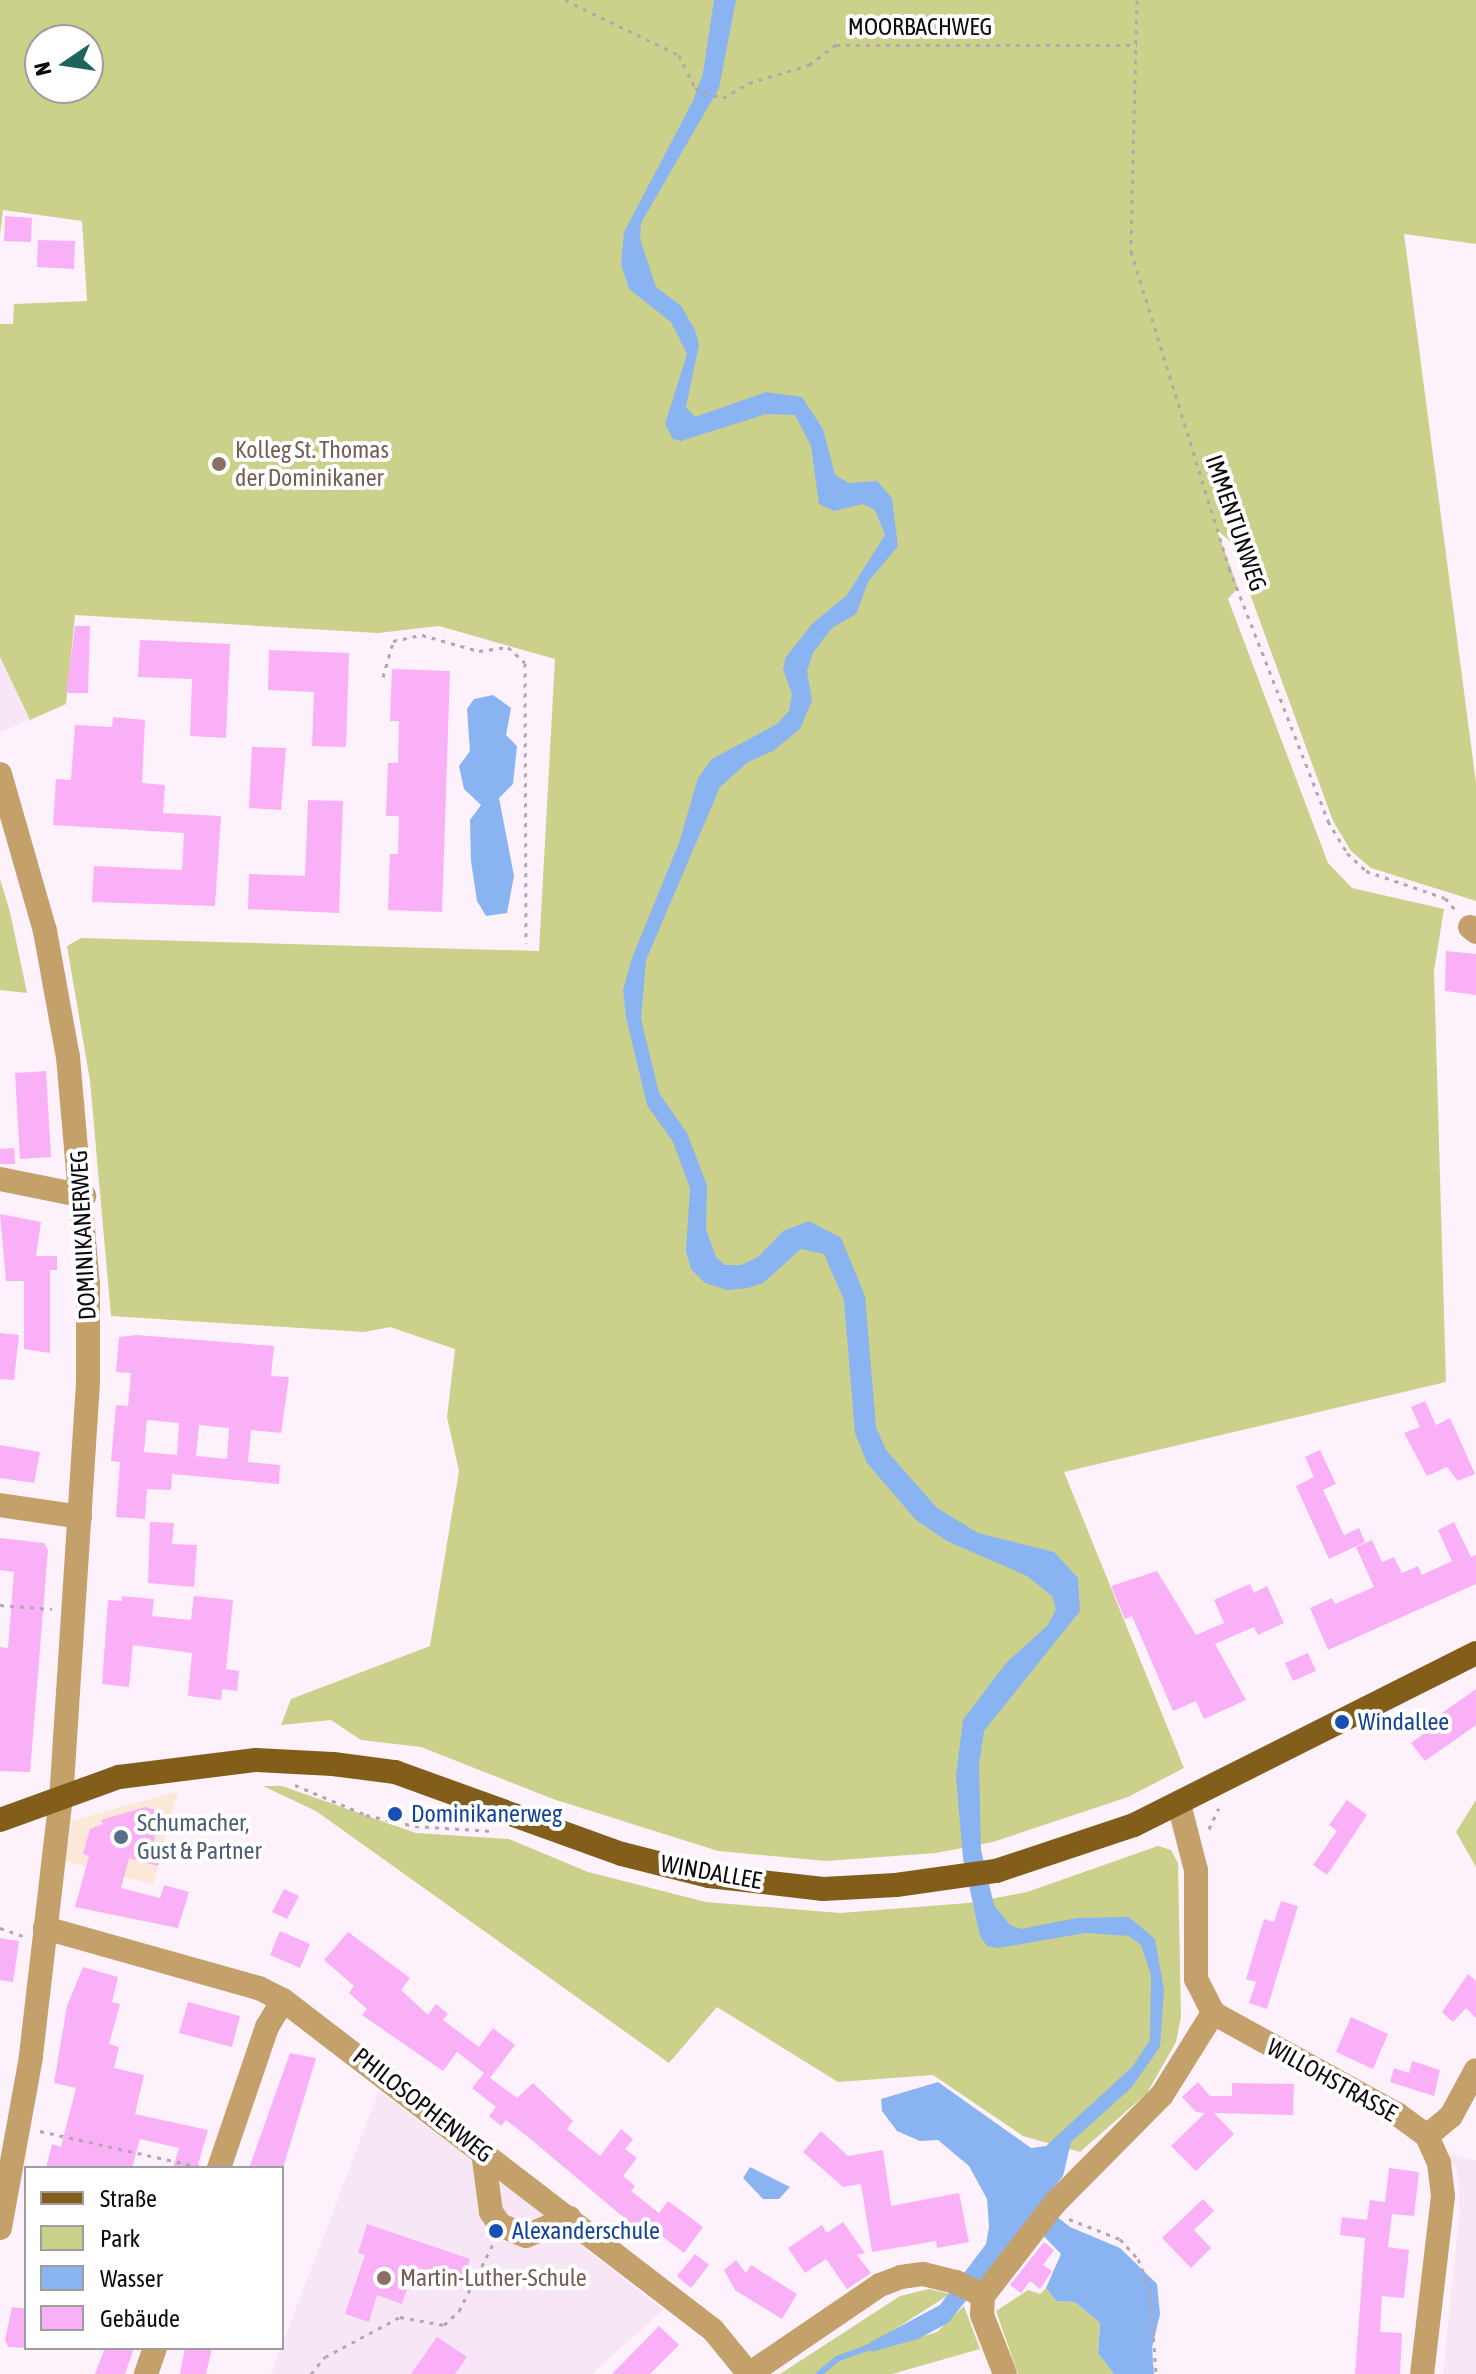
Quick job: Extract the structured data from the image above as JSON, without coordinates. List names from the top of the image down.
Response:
{
  "streets": {
    "main road": ["WINDALLEE"],
    "street": ["DOMINIKANERWEG", "WILLOHSTRASSE", "PHILOSOPHENWEG"],
    "path": ["MOORBACHWEG", "IMMENTUNWEG"]
  },
  "crossings": [
    ["MOORBACHWEG", "IMMENTUNWEG"],
    ["DOMINIKANERWEG", "WINDALLEE"],
    ["DOMINIKANERWEG", "PHILOSOPHENWEG"]
  ],
  "places": [
    "Kolleg St. Thomas der Dominikaner",
    "Windallee",
    "Dominikanerweg",
    "Schumacher, Gust & Partner",
    "Alexanderschule",
    "Martin-Luther-Schule"
  ],
  "legend": [
    "Straße",
    "Park",
    "Wasser",
    "Gebäude"
  ],
  "north": "left"
}
